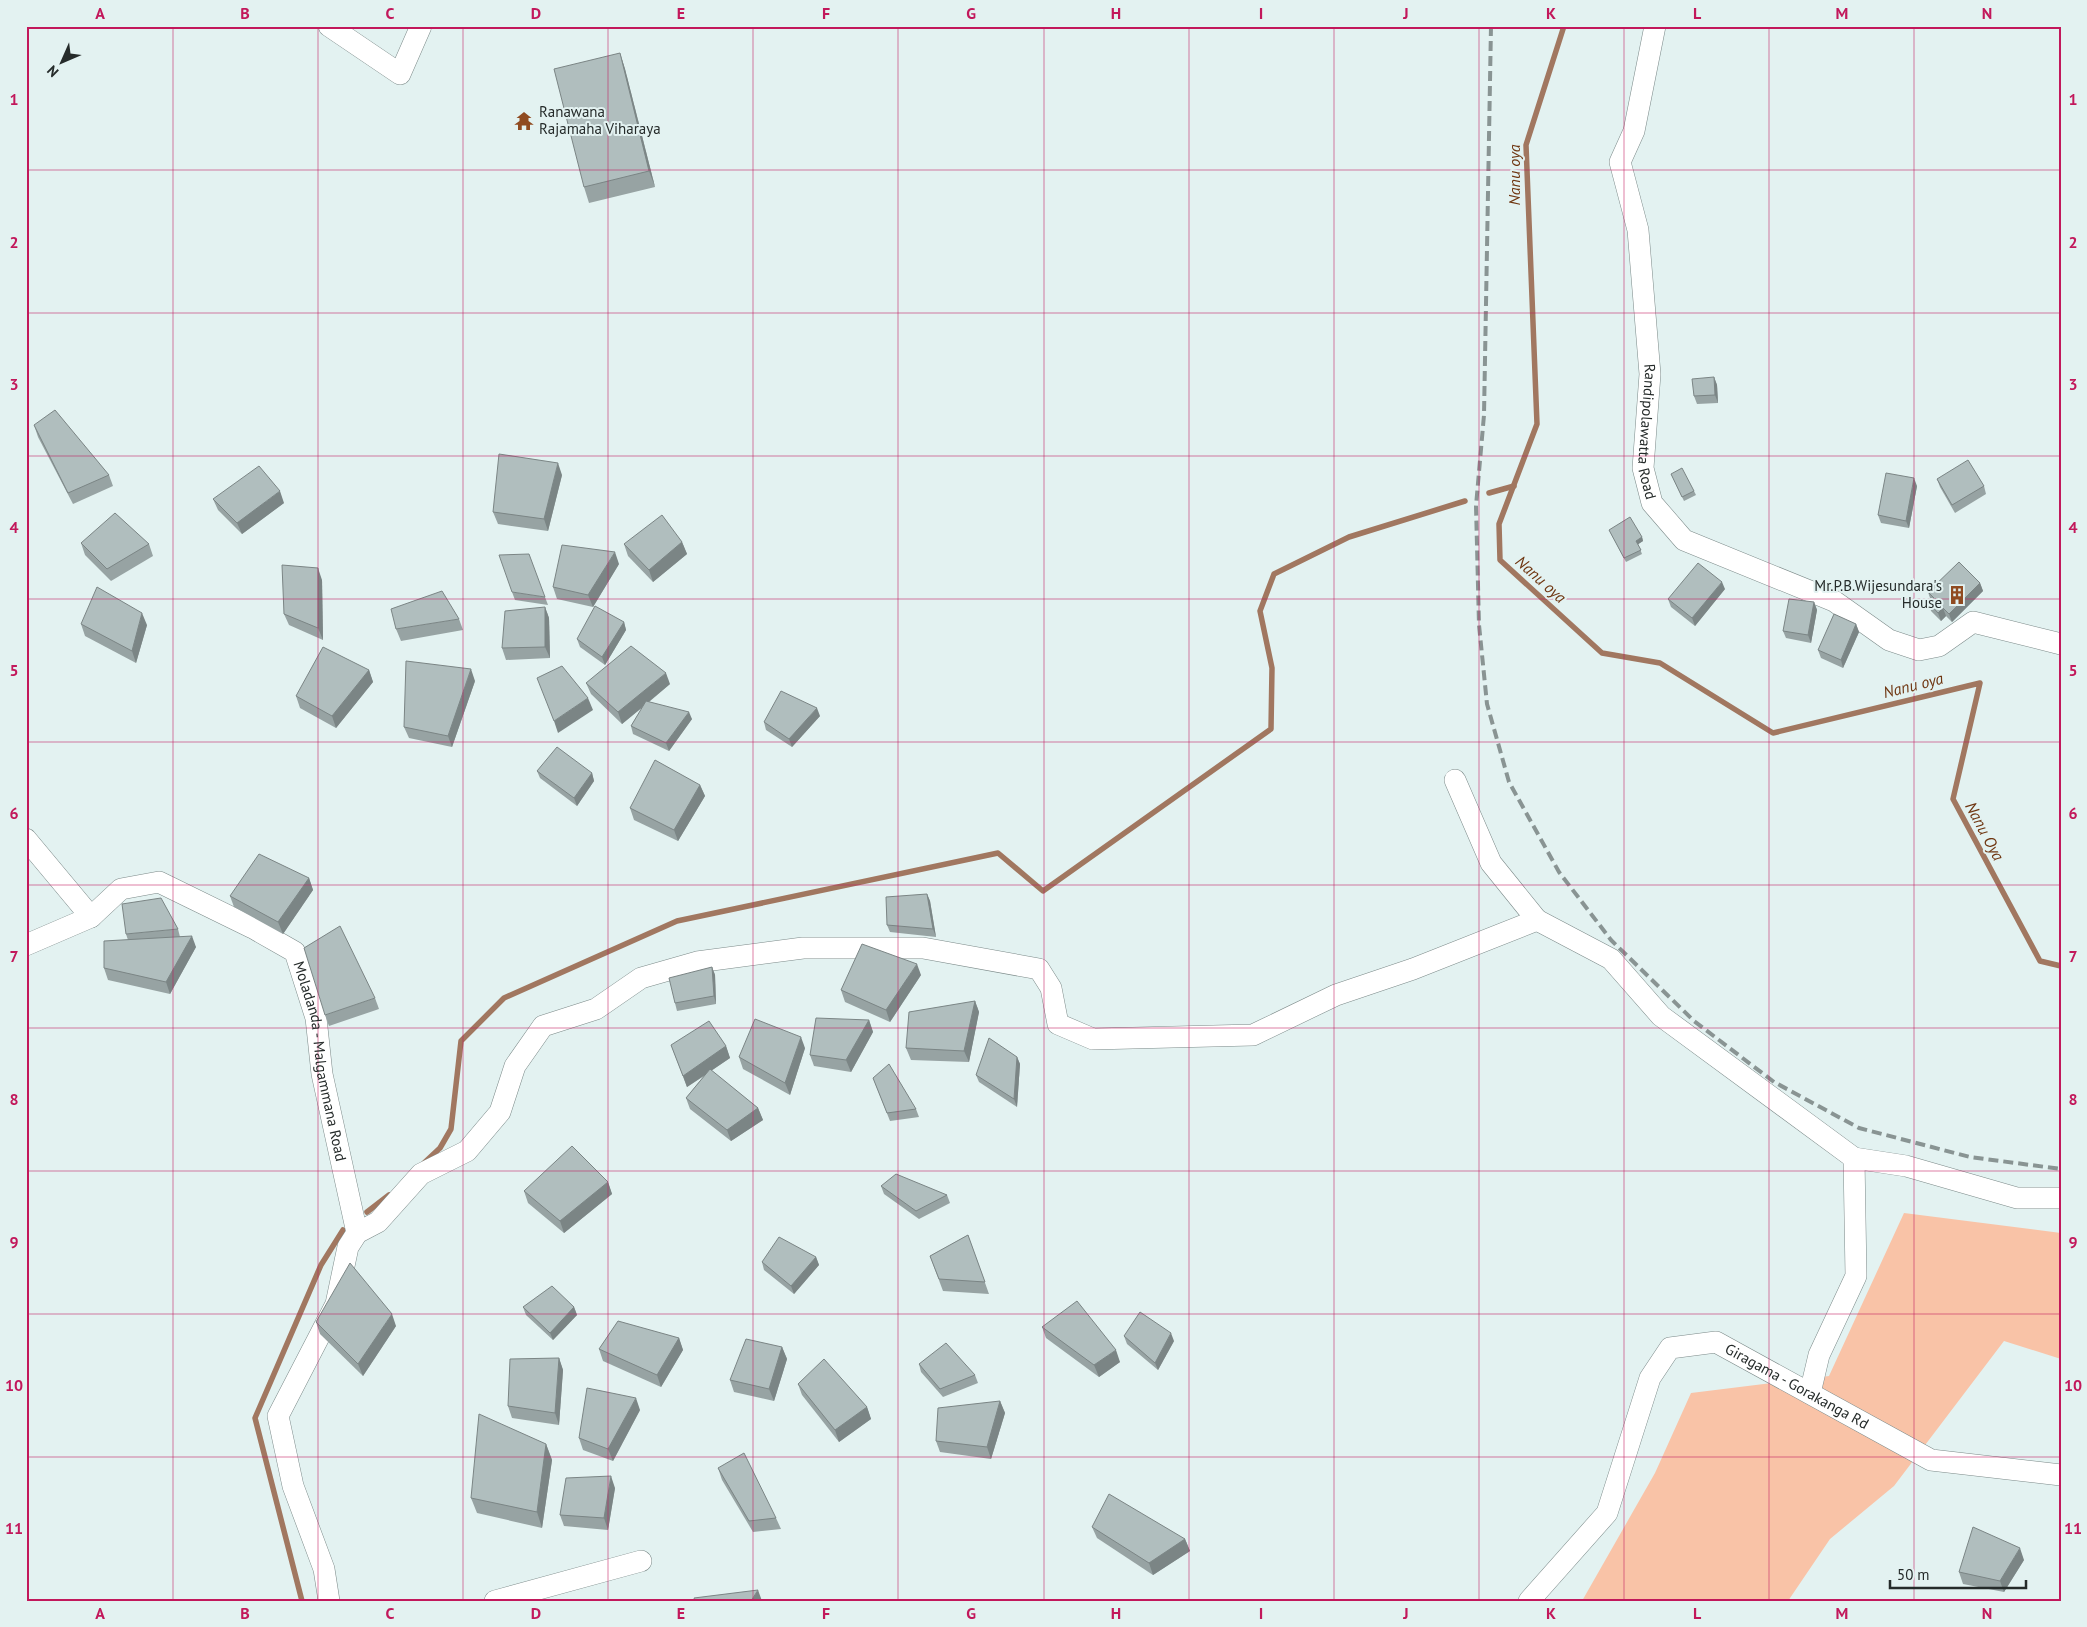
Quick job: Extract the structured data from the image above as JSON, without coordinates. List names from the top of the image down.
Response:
{
  "streets": {
    "street": ["Randipolawatta Road", "Moladanda - Malgammana Road", "Giragama - Gorakanga Rd"]
  },
  "water": ["Nanu oya", "Nanu Oya"],
  "places": {
    "temple": ["Ranawana Rajamaha Viharaya"],
    "building": ["Mr.P.B.Wijesundara's House"]
  },
  "scale_bar": "50 m",
  "north": "bottom left",
  "grid": {
    "columns": [
      "A",
      "B",
      "C",
      "D",
      "E",
      "F",
      "G",
      "H",
      "I",
      "J",
      "K",
      "L",
      "M",
      "N"
    ],
    "rows": [
      "1",
      "2",
      "3",
      "4",
      "5",
      "6",
      "7",
      "8",
      "9",
      "10",
      "11"
    ]
  }
}
